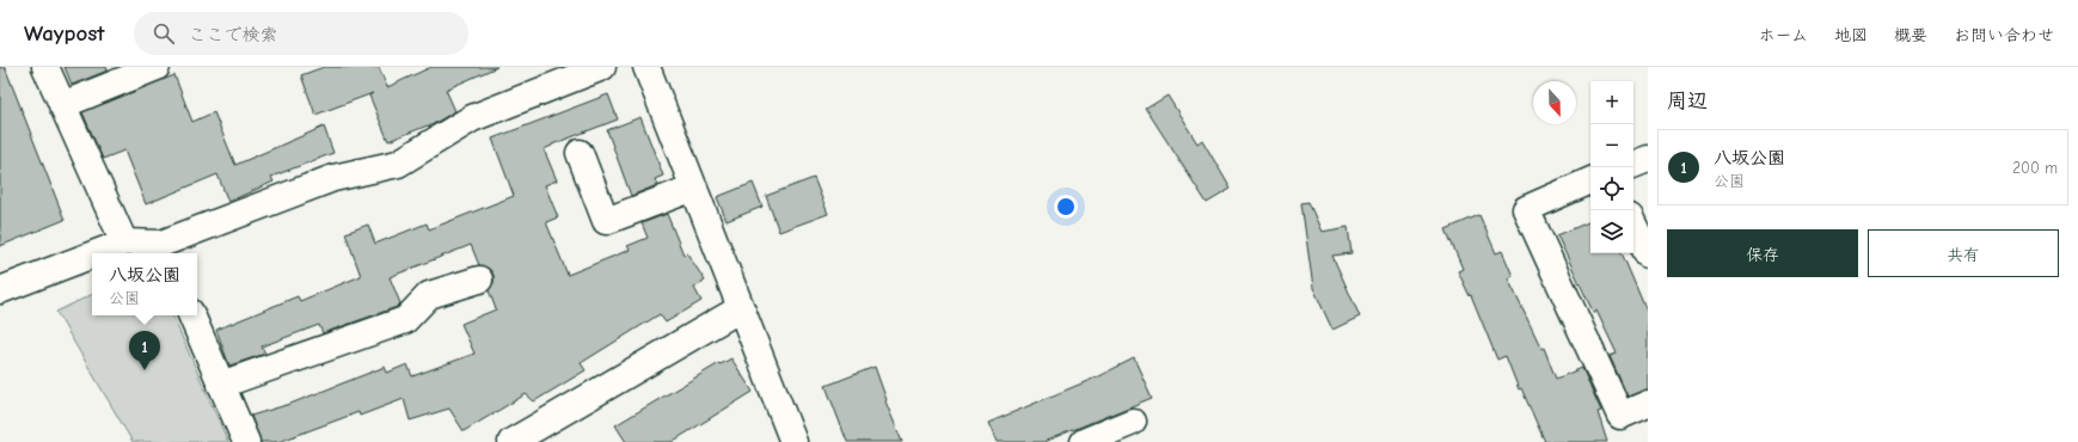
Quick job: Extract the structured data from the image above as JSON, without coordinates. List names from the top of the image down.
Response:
{
  "north": "bottom",
  "page": {
    "header": "Waypost",
    "search": "ここで検索",
    "nav": [
      "ホーム",
      "地図",
      "概要",
      "お問い合わせ"
    ],
    "heading": "周辺",
    "map_buttons": ["+", "−"],
    "list": [
      {
        "mark": "1",
        "name": "八坂公園",
        "note": "公園",
        "value": "200 m"
      }
    ],
    "buttons": ["保存", "共有"],
    "popup": ["八坂公園", "公園"],
    "pins": "1"
  }
}
